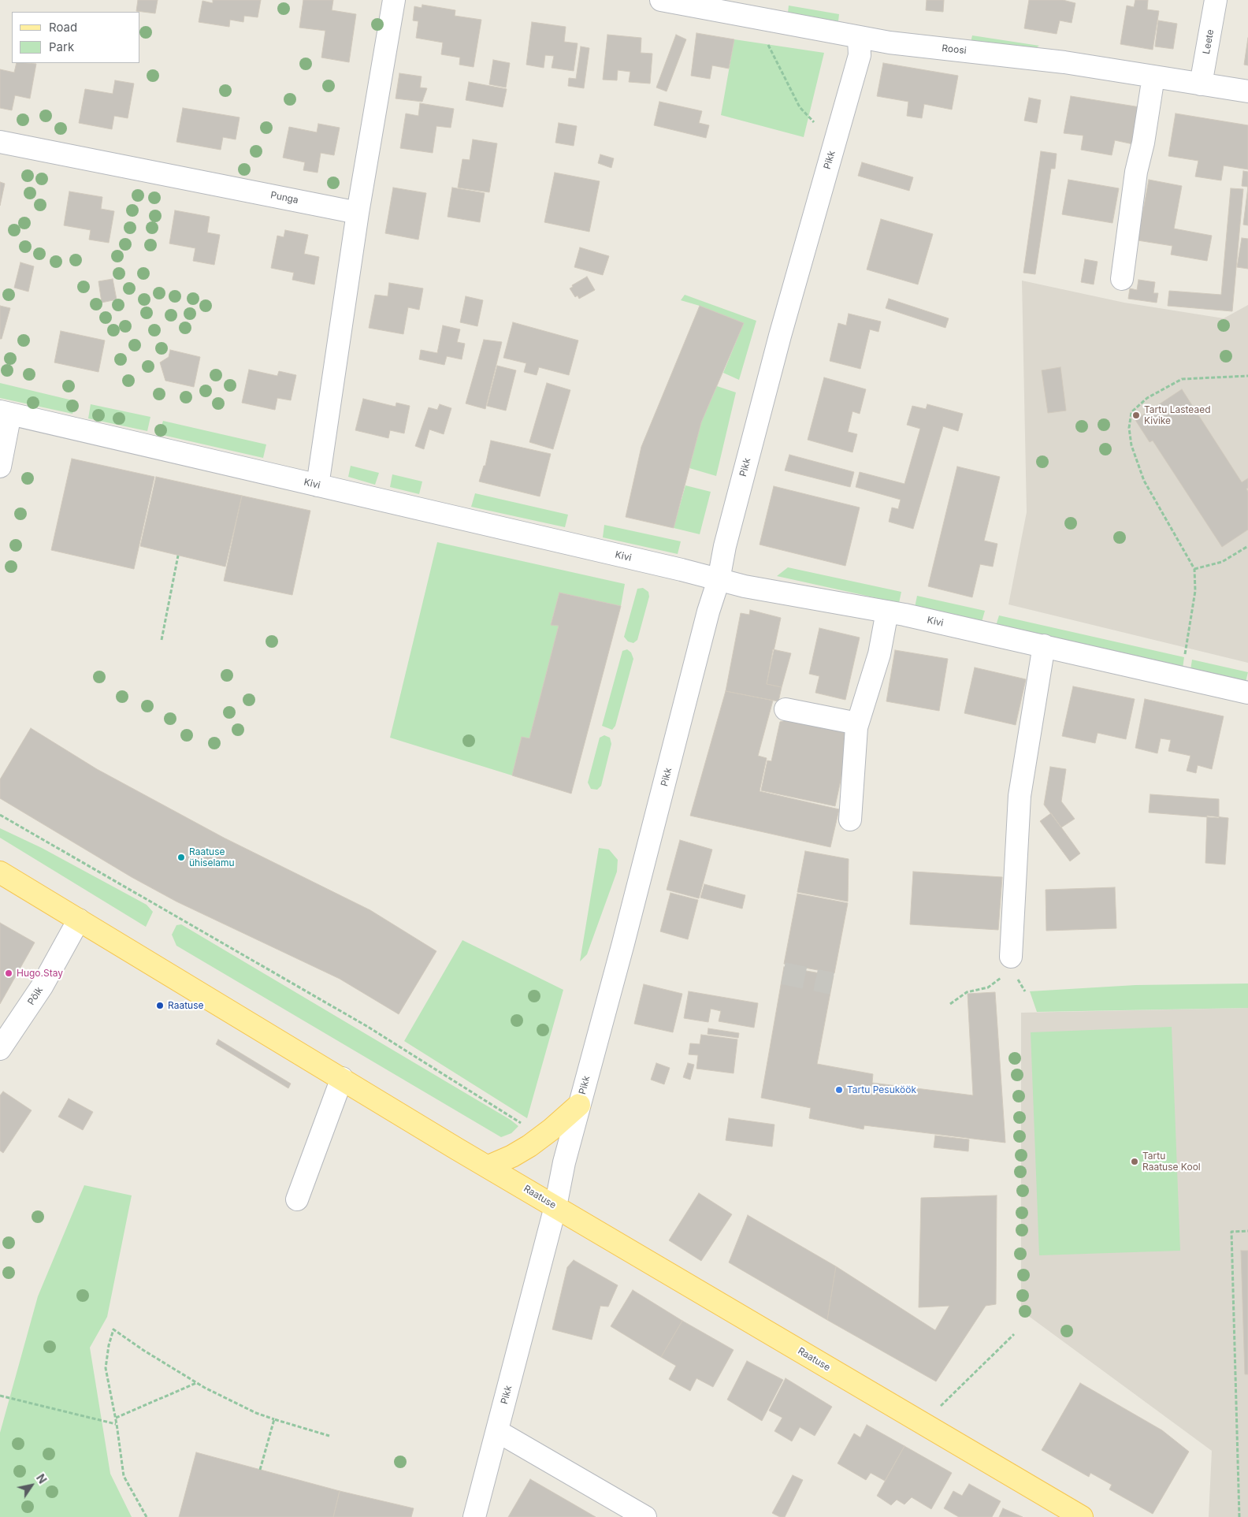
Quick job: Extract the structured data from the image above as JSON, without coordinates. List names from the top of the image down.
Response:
{
  "streets": {
    "main road": ["Raatuse"],
    "street": [
      "Leete",
      "Roosi",
      "Pikk",
      "Punga",
      "Kivi",
      "Põik"
    ]
  },
  "crossings": [
    ["Leete", "Roosi"],
    ["Roosi", "Pikk"],
    ["Pikk", "Kivi"],
    ["Pikk", "Raatuse"],
    ["Põik", "Raatuse"]
  ],
  "places": [
    "Tartu Lasteaed Kivike",
    "Raatuse ühiselamu",
    "Hugo.Stay",
    "Raatuse",
    "Tartu Pesuköök",
    "Tartu Raatuse Kool"
  ],
  "legend": ["Road", "Park"],
  "north": "top right"
}
